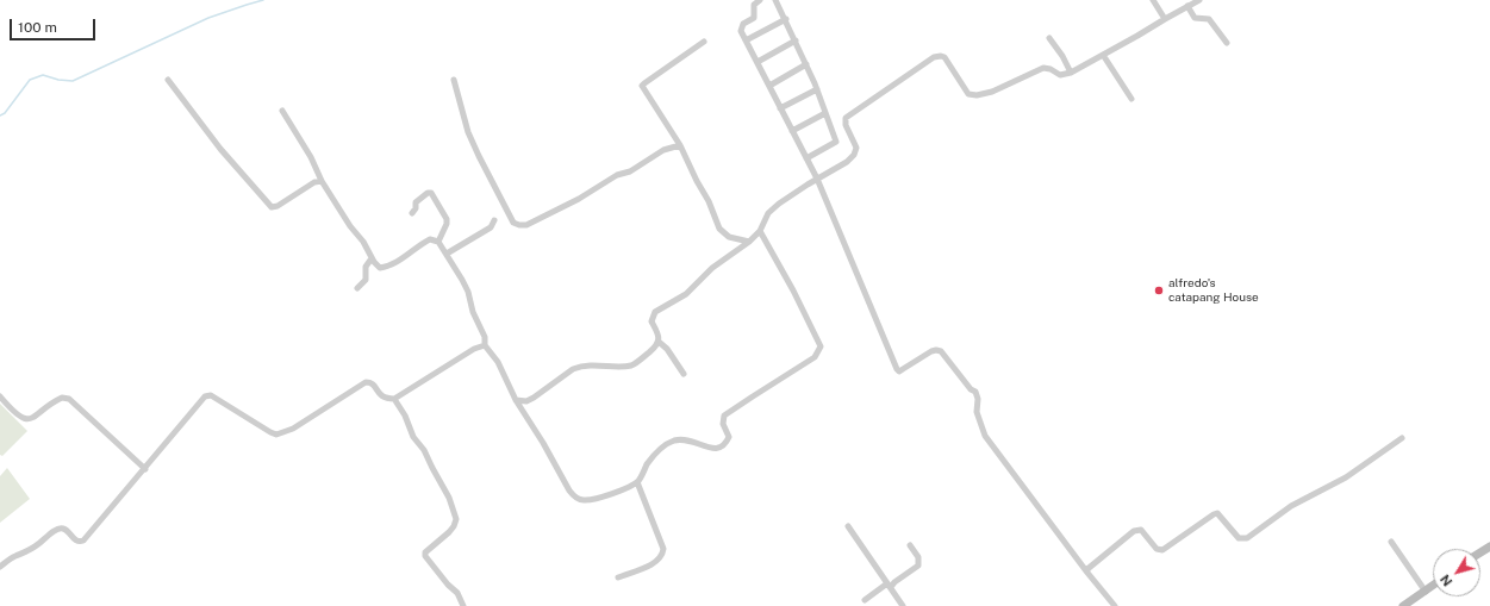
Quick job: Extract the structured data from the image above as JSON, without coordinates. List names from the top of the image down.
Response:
{
  "places": ["alfredo's catapang House"],
  "scale_bar": "100 m",
  "north": "bottom left"
}
